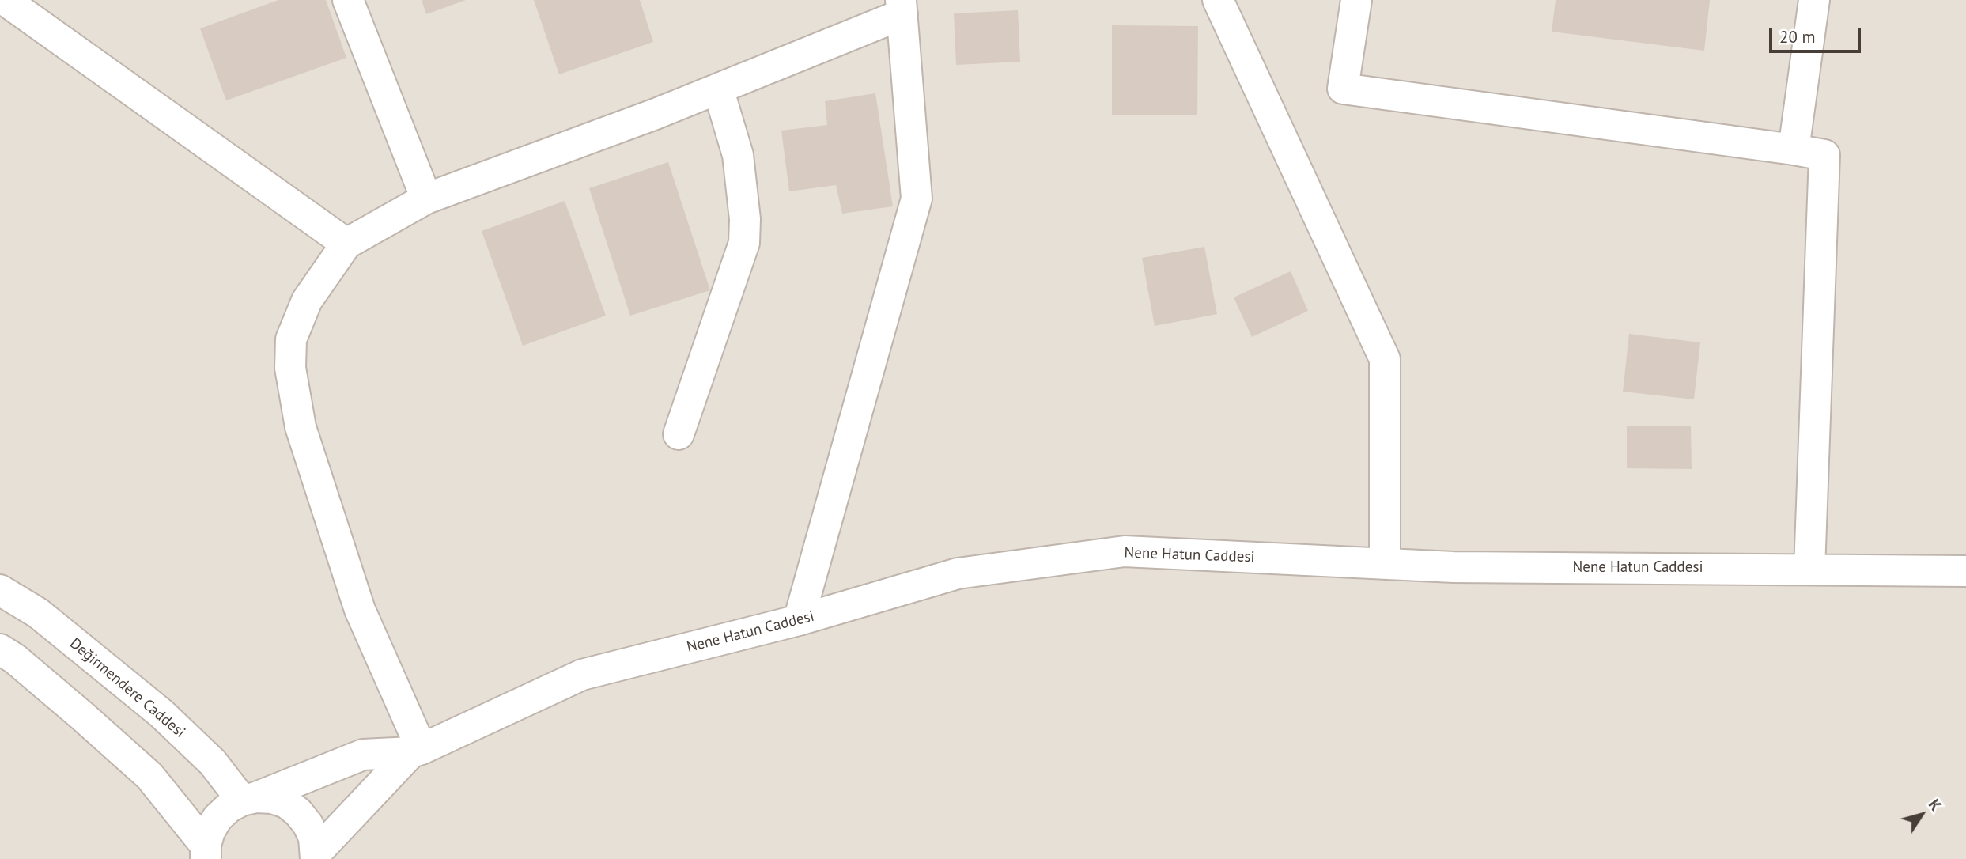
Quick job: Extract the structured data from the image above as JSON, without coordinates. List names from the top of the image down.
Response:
{
  "streets": {
    "street": ["Nene Hatun Caddesi", "Değirmendere Caddesi"]
  },
  "crossings": [
    ["Nene Hatun Caddesi", "Değirmendere Caddesi"]
  ],
  "scale_bar": "20 m",
  "north": "top right"
}
